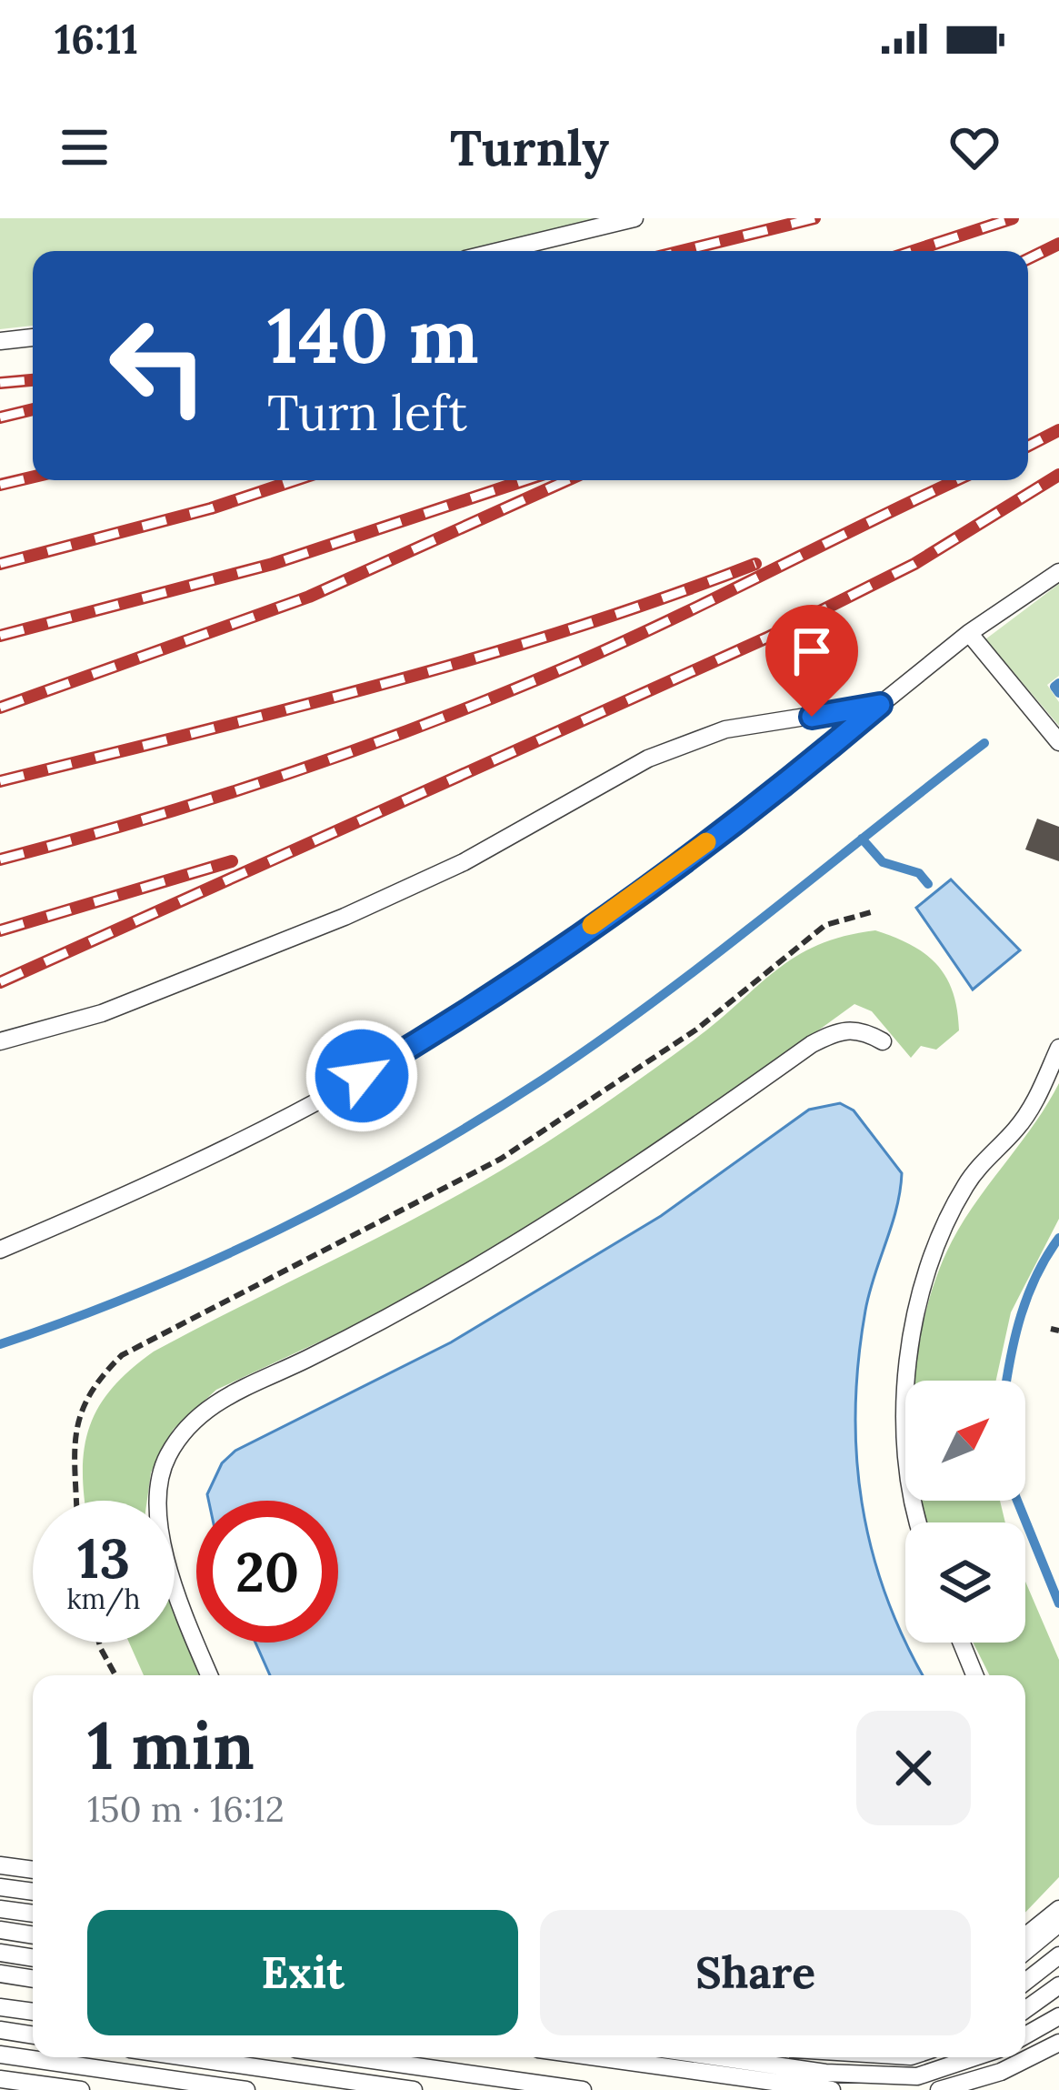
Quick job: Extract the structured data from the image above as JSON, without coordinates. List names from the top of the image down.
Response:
{
  "north": "top right",
  "page": {
    "status": "16:11",
    "header": "Turnly",
    "turn": ["140 m", "Turn left"],
    "speed": "13 km/h",
    "limit": "20",
    "heading": ["1 min", "150 m · 16:12"],
    "buttons": ["Exit", "Share"]
  }
}
